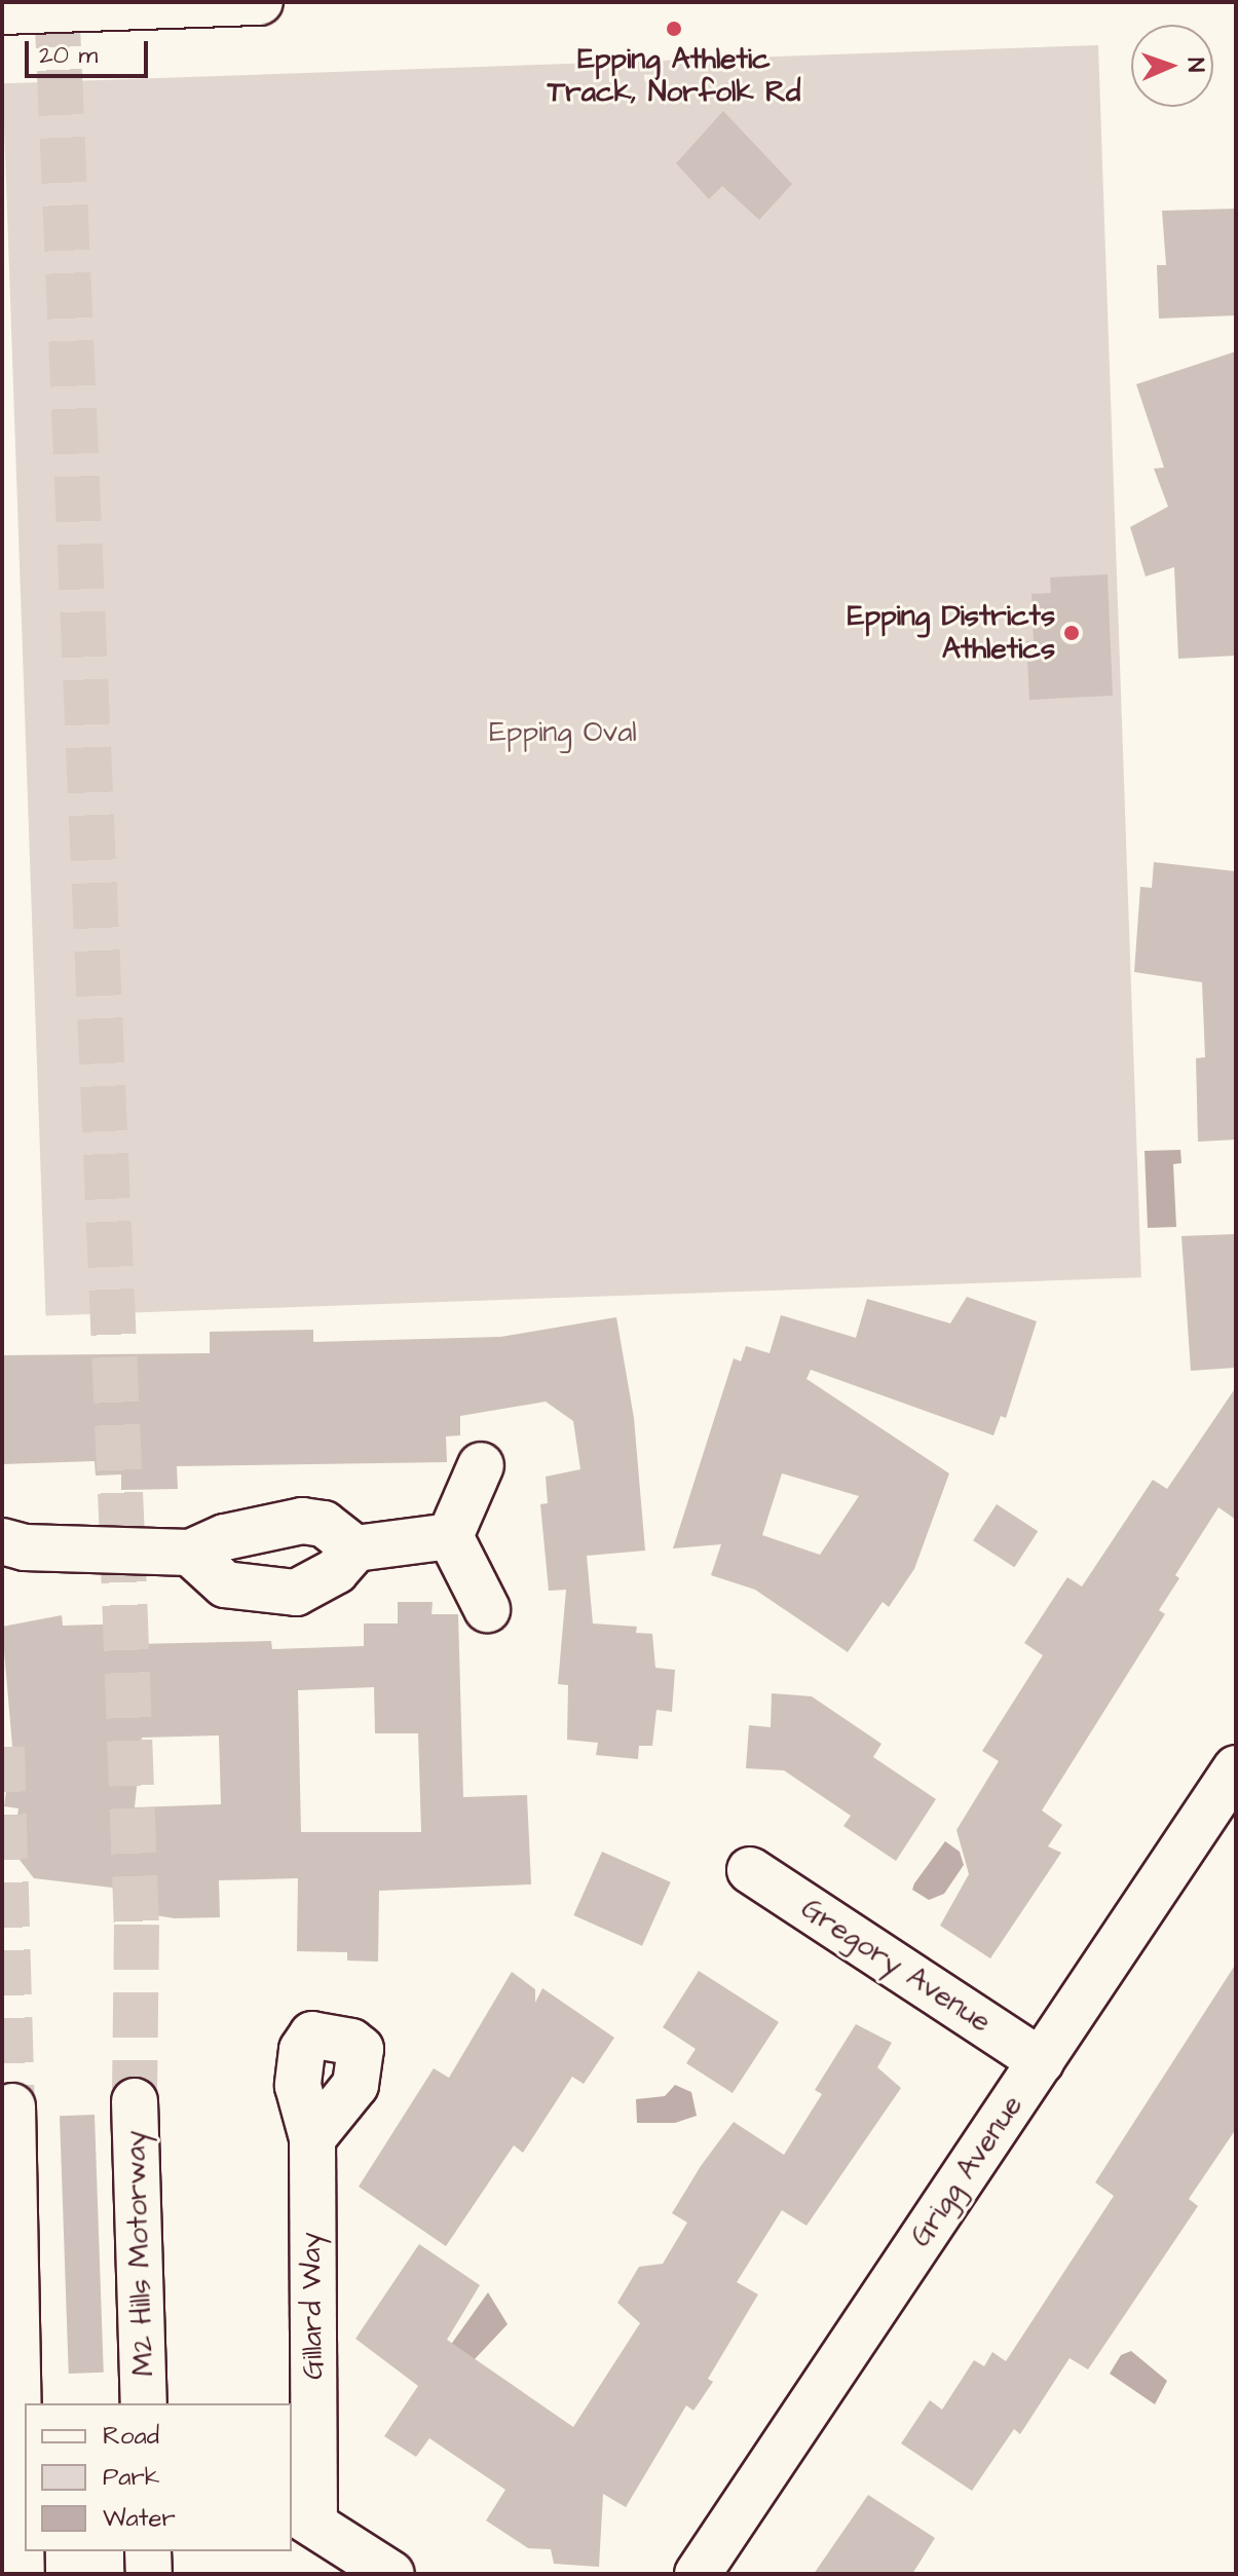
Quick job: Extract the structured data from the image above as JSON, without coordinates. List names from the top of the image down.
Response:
{
  "streets": {
    "main road": [
      "Gregory Avenue",
      "Grigg Avenue",
      "M2 Hills Motorway",
      "Gillard Way"
    ]
  },
  "crossings": [
    ["Gregory Avenue", "Grigg Avenue"]
  ],
  "parks": ["Epping Oval"],
  "places": ["Epping Athletic Track, Norfolk Rd", "Epping Districts Athletics"],
  "legend": ["Road", "Park", "Water"],
  "scale_bar": "20 m",
  "north": "right"
}
